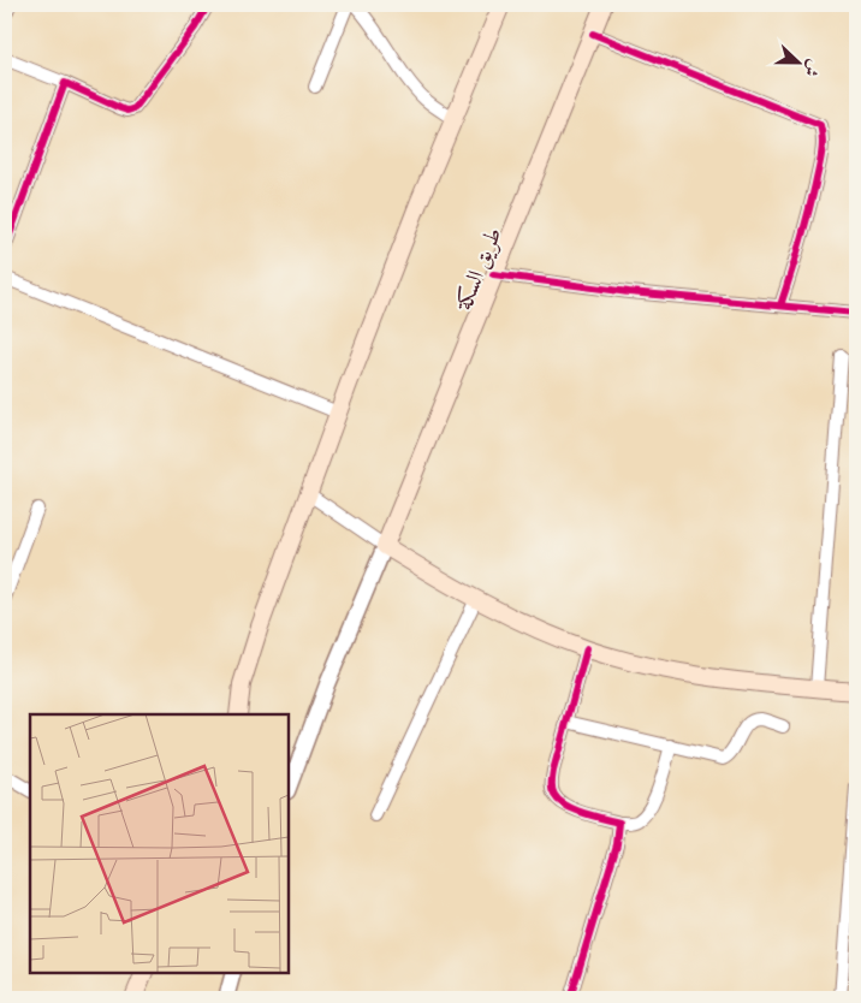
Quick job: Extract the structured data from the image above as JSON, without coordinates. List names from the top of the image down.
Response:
{
  "streets": {
    "main road": ["طريق السكة"]
  },
  "north": "right"
}
